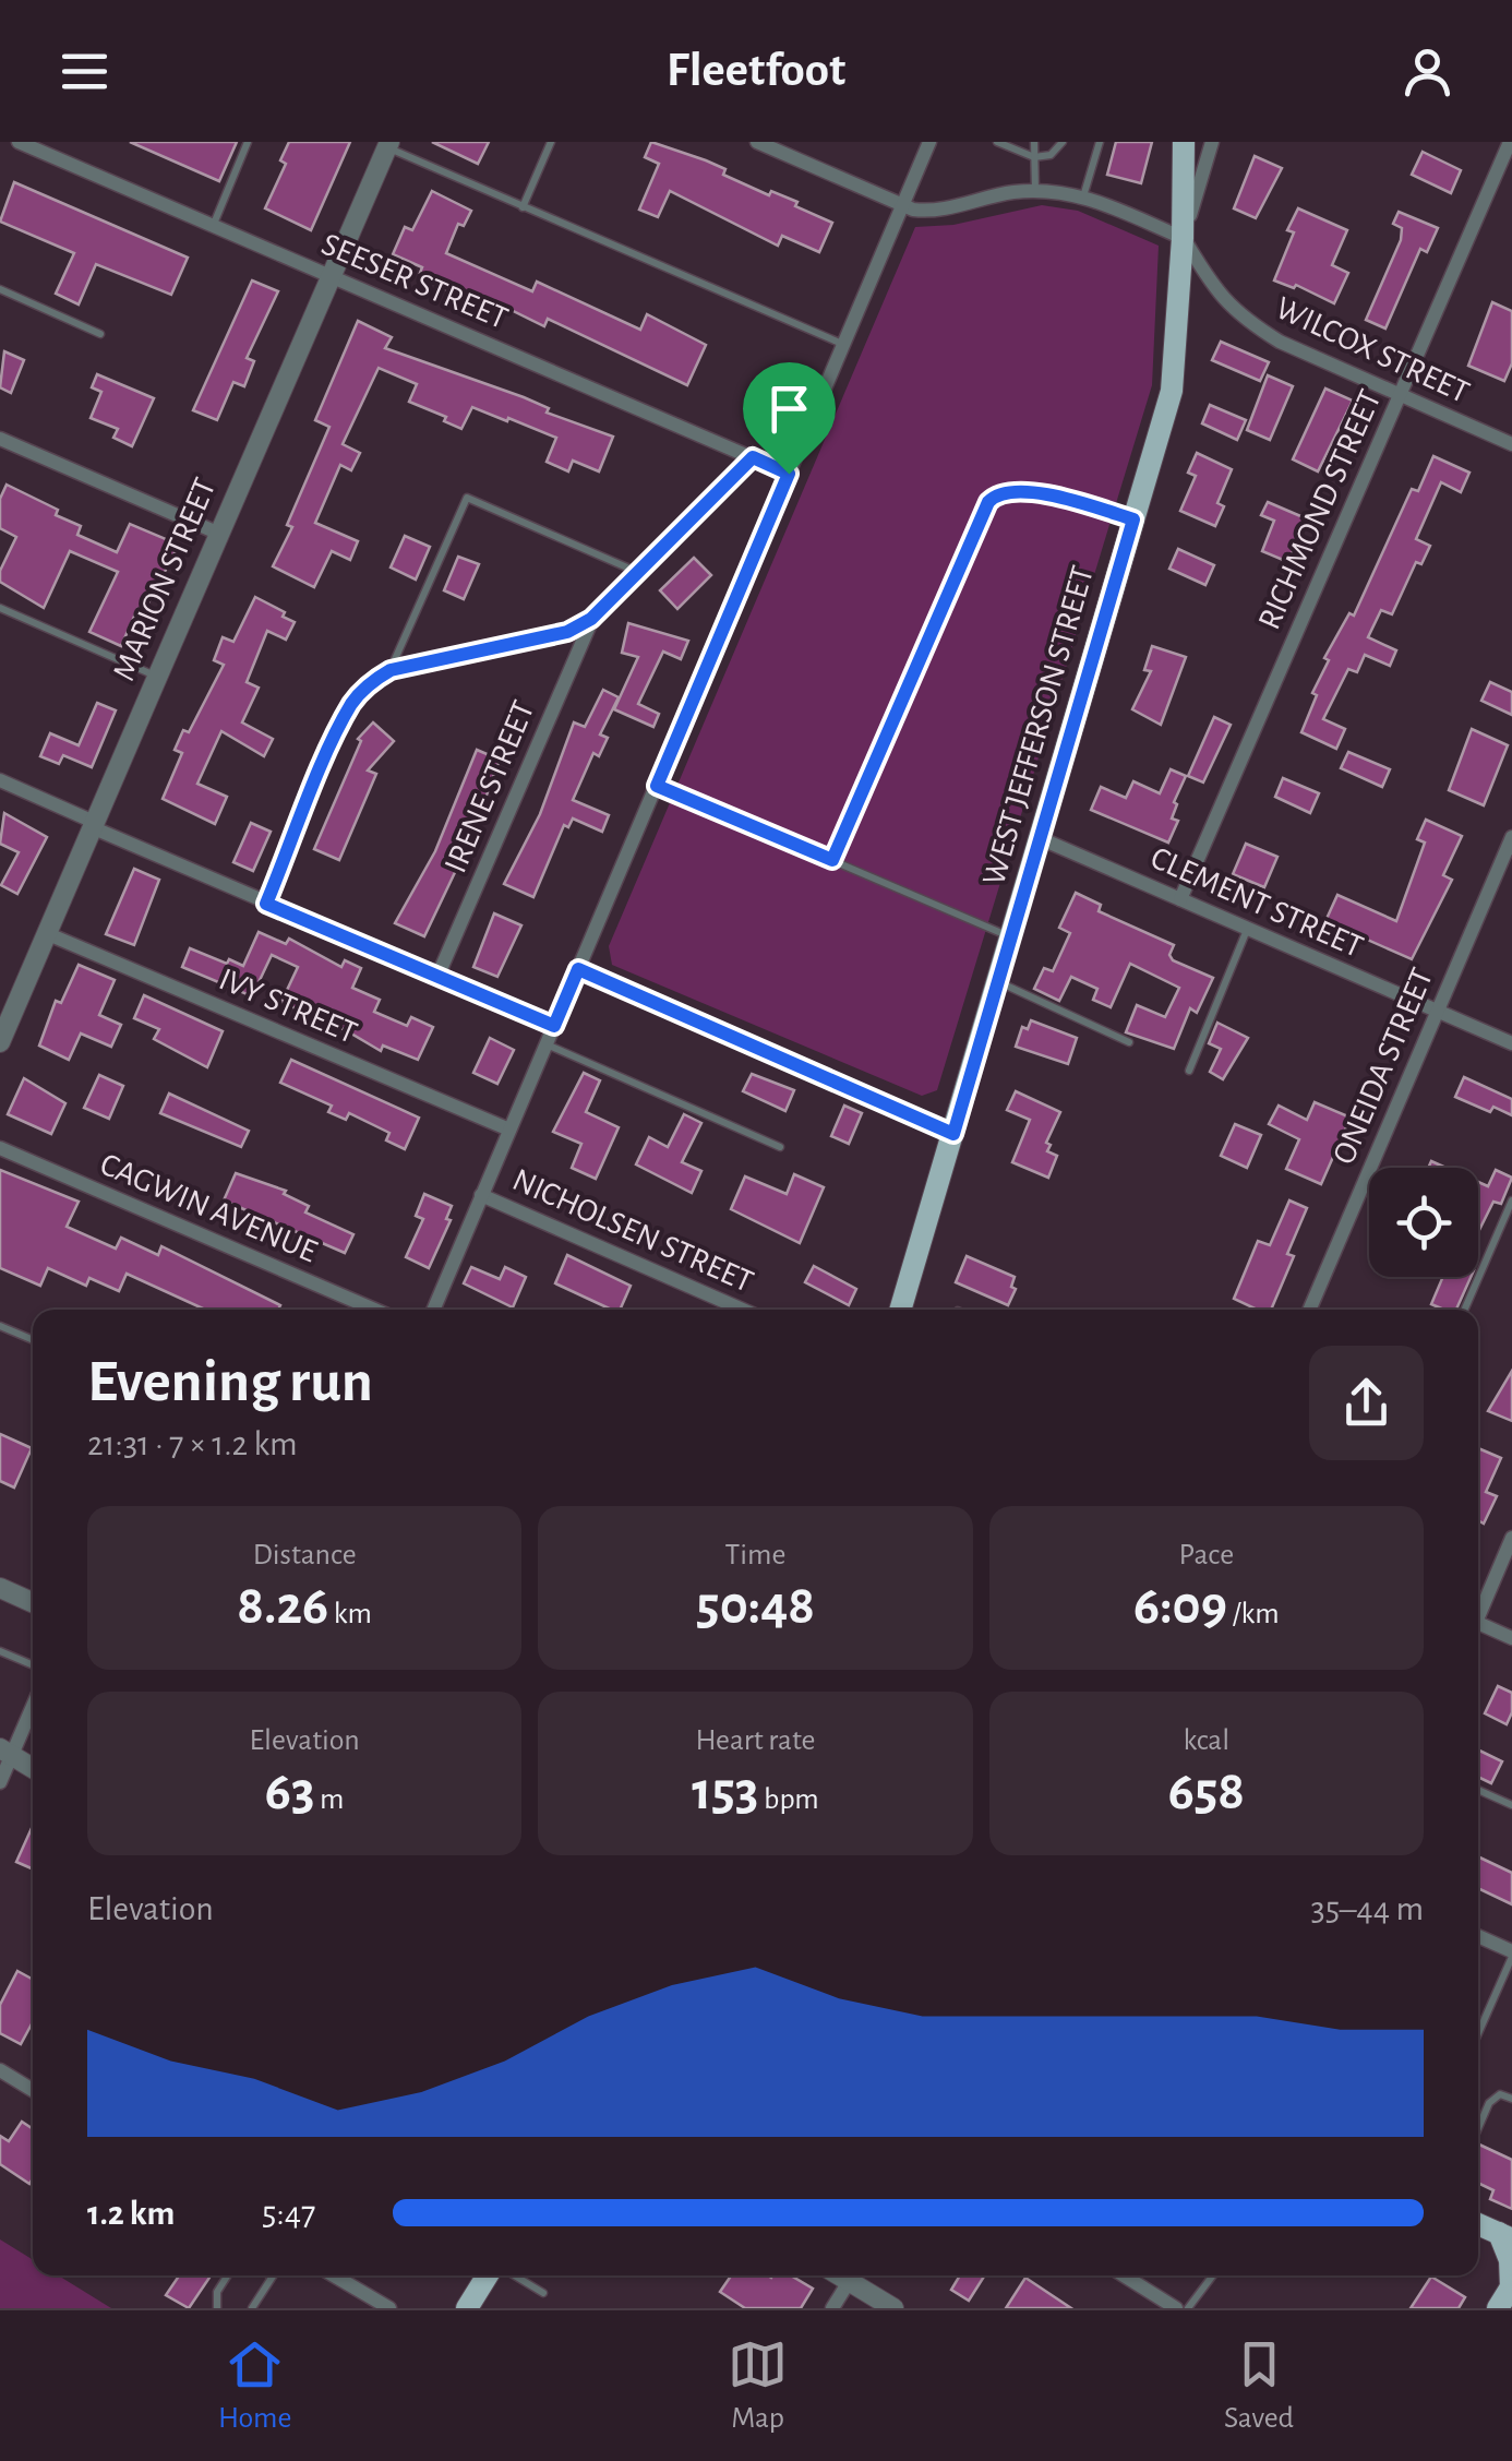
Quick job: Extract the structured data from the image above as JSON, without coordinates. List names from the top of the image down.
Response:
{
  "streets": {
    "main road": ["WEST JEFFERSON STREET"],
    "street": [
      "SEESER STREET",
      "WILCOX STREET",
      "RICHMOND STREET",
      "MARION STREET",
      "IRENE STREET",
      "CLEMENT STREET",
      "IVY STREET",
      "ONEIDA STREET",
      "CAGWIN AVENUE",
      "NICHOLSEN STREET"
    ]
  },
  "crossings": [
    ["SEESER STREET", "MARION STREET"],
    ["WILCOX STREET", "RICHMOND STREET"],
    ["WILCOX STREET", "WEST JEFFERSON STREET"],
    ["RICHMOND STREET", "CLEMENT STREET"],
    ["MARION STREET", "IVY STREET"],
    ["WEST JEFFERSON STREET", "CLEMENT STREET"],
    ["CLEMENT STREET", "ONEIDA STREET"]
  ],
  "page": {
    "header": "Fleetfoot",
    "heading": ["Evening run", "21:31 · 7 × 1.2 km"],
    "stats": [
      ["Distance", "8.26 km"],
      ["Time", "50:48"],
      ["Pace", "6:09 /km"],
      ["Elevation", "63 m"],
      ["Heart rate", "153 bpm"],
      ["kcal", "658"]
    ],
    "chart": ["Elevation", "35–44 m"],
    "list": [
      {
        "name": "1.2 km",
        "note": "5:47"
      }
    ],
    "tabs": ["Home", "Map", "Saved"]
  }
}
